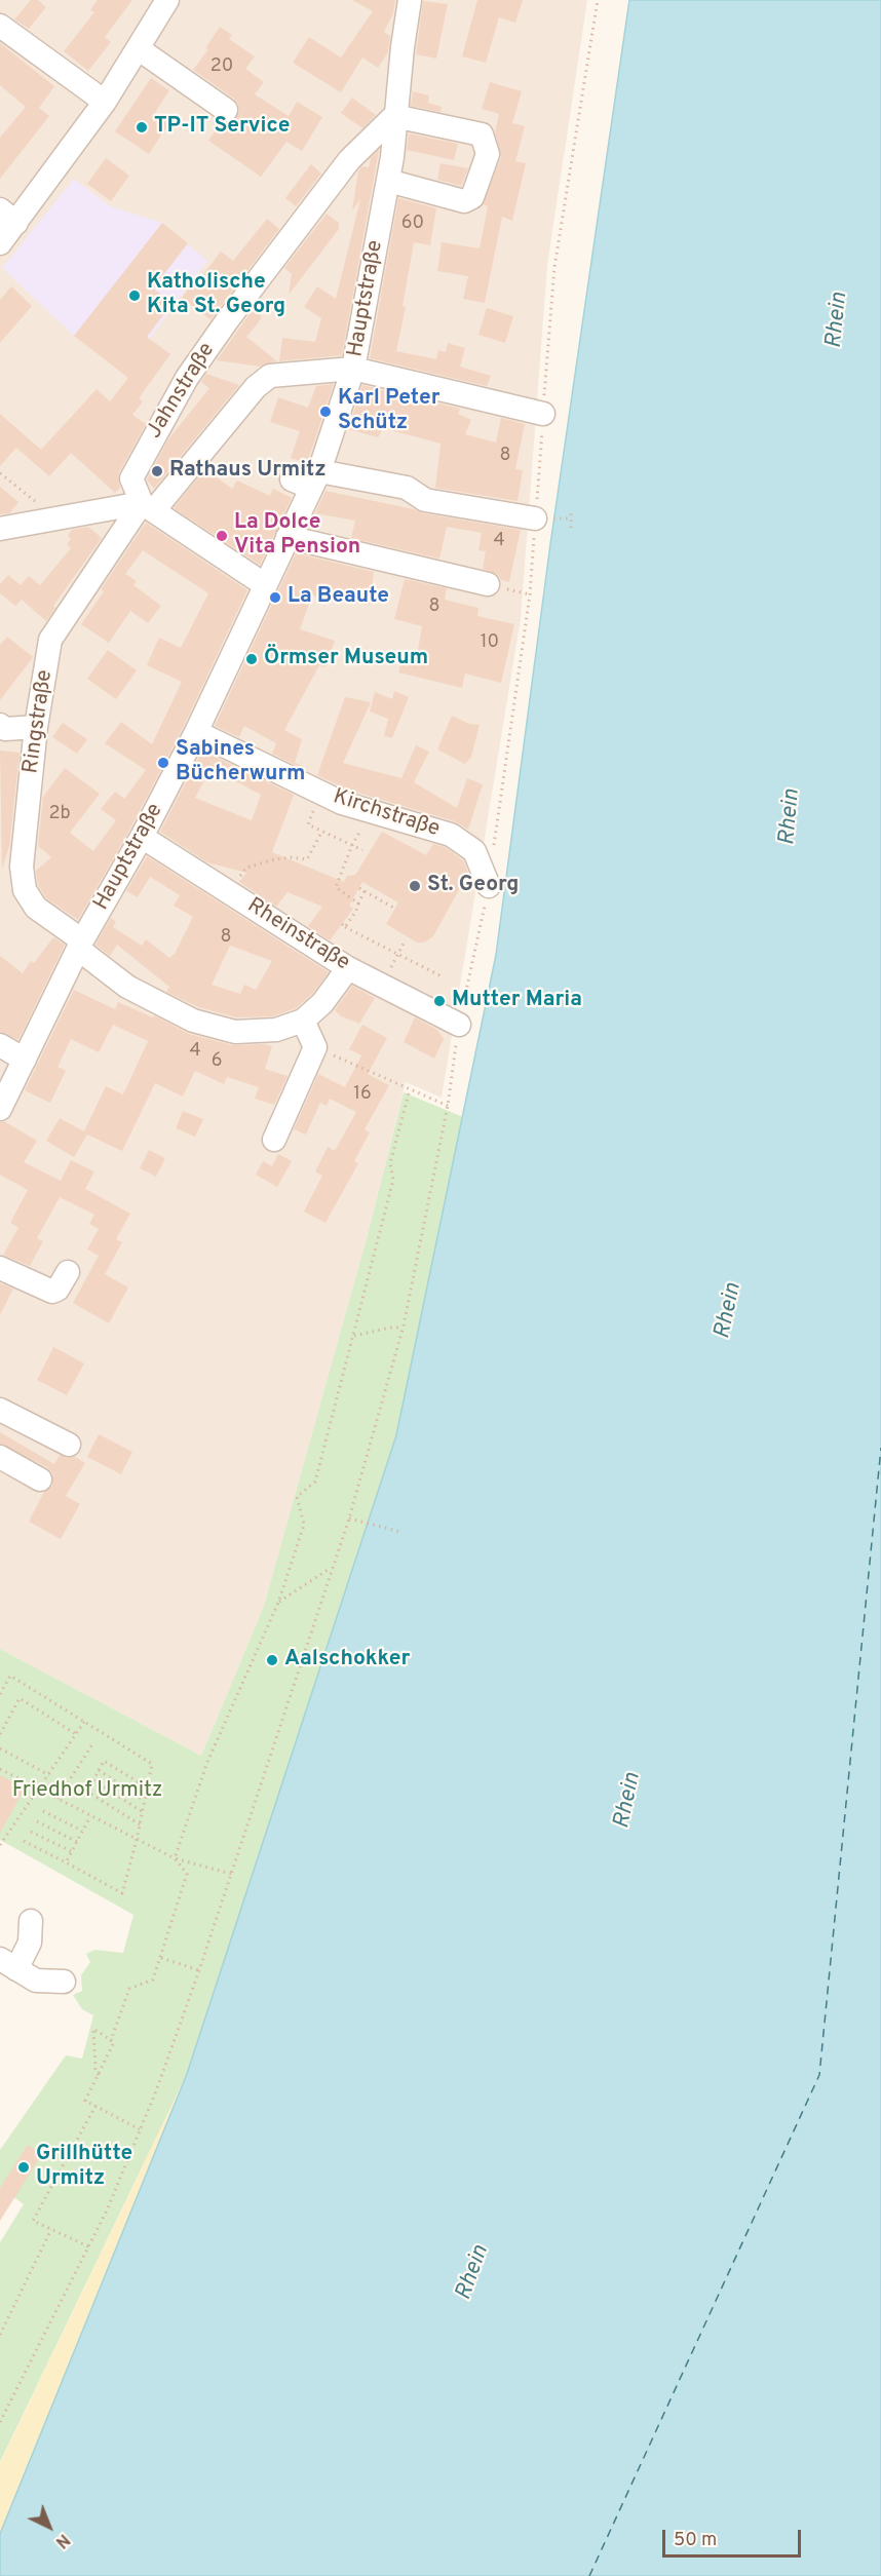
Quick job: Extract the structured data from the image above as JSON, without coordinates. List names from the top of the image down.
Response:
{
  "streets": {
    "street": [
      "Hauptstraße",
      "Jahnstraße",
      "Ringstraße",
      "Kirchstraße",
      "Rheinstraße"
    ]
  },
  "crossings": [
    ["Hauptstraße", "Jahnstraße"],
    ["Hauptstraße", "Ringstraße"],
    ["Hauptstraße", "Kirchstraße"],
    ["Hauptstraße", "Rheinstraße"],
    ["Jahnstraße", "Ringstraße"]
  ],
  "water": ["Rhein"],
  "parks": ["Friedhof Urmitz"],
  "places": [
    "TP-IT Service",
    "Katholische Kita St. Georg",
    "Karl Peter Schütz",
    "Rathaus Urmitz",
    "La Dolce Vita Pension",
    "La Beaute",
    "Örmser Museum",
    "Sabines Bücherwurm",
    "St. Georg",
    "Mutter Maria",
    "Aalschokker",
    "Grillhütte Urmitz"
  ],
  "house_numbers": [
    "20",
    "60",
    "8",
    "4",
    "8",
    "10",
    "2b",
    "8",
    "4",
    "6",
    "16"
  ],
  "scale_bar": "50 m",
  "north": "bottom right"
}
